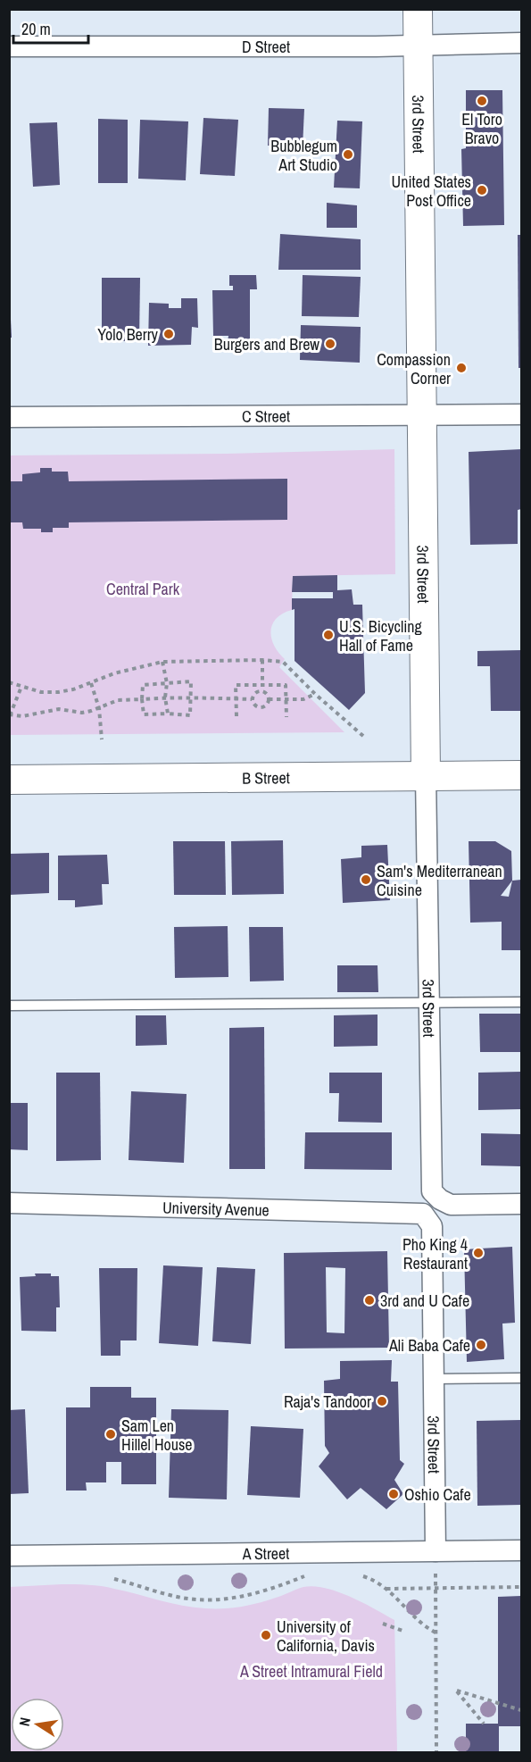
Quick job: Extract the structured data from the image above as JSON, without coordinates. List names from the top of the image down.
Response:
{
  "streets": {
    "street": [
      "D Street",
      "3rd Street",
      "C Street",
      "B Street",
      "University Avenue",
      "A Street"
    ]
  },
  "crossings": [
    ["D Street", "3rd Street"],
    ["3rd Street", "C Street"],
    ["3rd Street", "B Street"],
    ["3rd Street", "University Avenue"],
    ["3rd Street", "A Street"]
  ],
  "parks": ["Central Park", "A Street Intramural Field"],
  "places": [
    "El Toro Bravo",
    "Bubblegum Art Studio",
    "United States Post Office",
    "Yolo Berry",
    "Burgers and Brew",
    "Compassion Corner",
    "U.S. Bicycling Hall of Fame",
    "Sam's Mediterranean Cuisine",
    "Pho King 4 Restaurant",
    "3rd and U Cafe",
    "Ali Baba Cafe",
    "Raja's Tandoor",
    "Sam Len Hillel House",
    "Oshio Cafe",
    "University of California, Davis"
  ],
  "scale_bar": "20 m",
  "north": "left"
}
